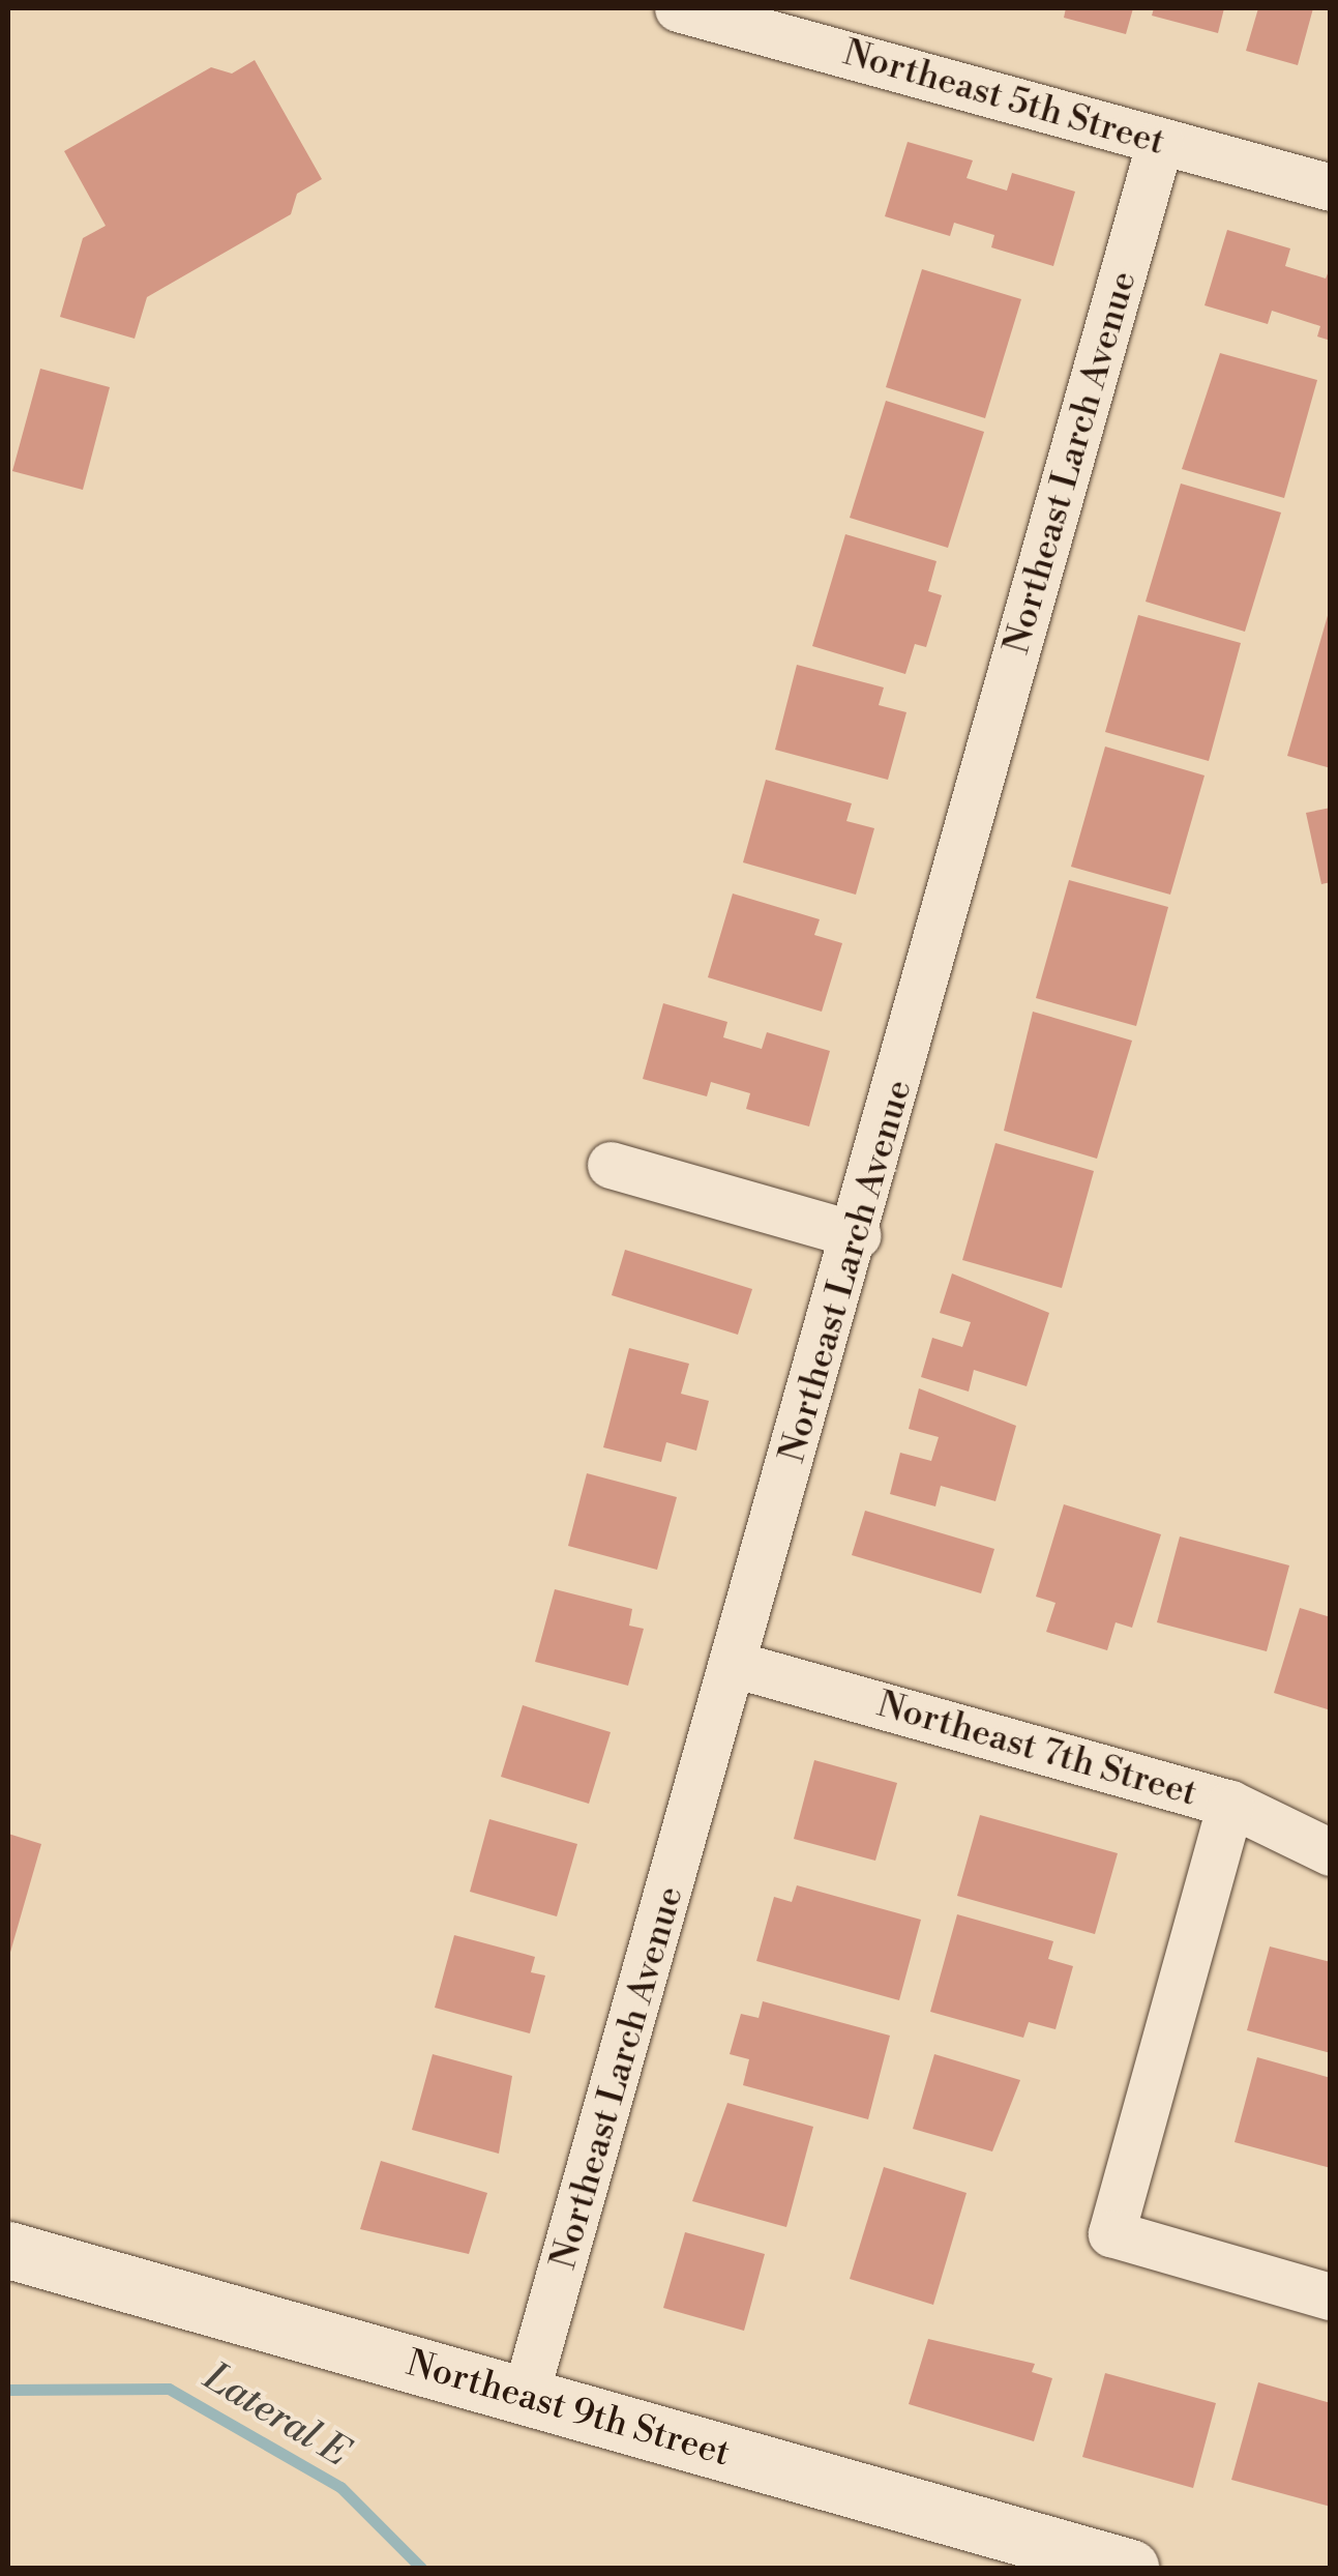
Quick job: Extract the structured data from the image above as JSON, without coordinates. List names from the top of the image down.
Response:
{
  "streets": {
    "main road": ["Northeast 9th Street"],
    "street": ["Northeast 5th Street", "Northeast Larch Avenue", "Northeast 7th Street"]
  },
  "crossings": [
    ["Northeast 5th Street", "Northeast Larch Avenue"],
    ["Northeast Larch Avenue", "Northeast 7th Street"],
    ["Northeast Larch Avenue", "Northeast 9th Street"]
  ],
  "water": ["Lateral E"]
}
